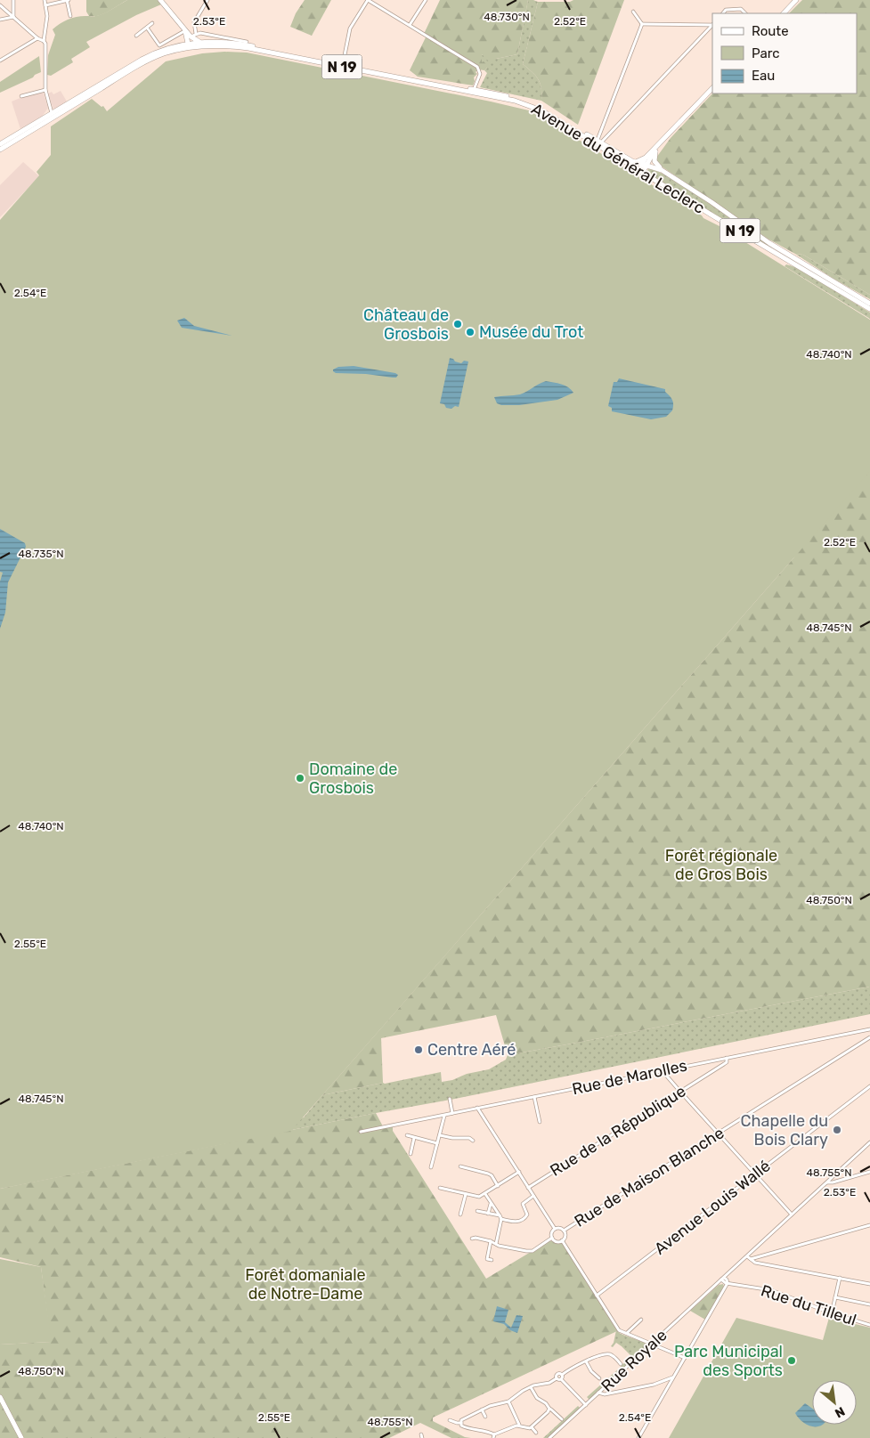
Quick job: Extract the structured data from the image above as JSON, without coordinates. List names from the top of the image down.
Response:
{
  "streets": {
    "main road": ["N 19", "Avenue du Général Leclerc"],
    "street": [
      "Rue de Marolles",
      "Rue de la République",
      "Rue de Maison Blanche",
      "Avenue Louis Wallé",
      "Rue du Tilleul",
      "Rue Royale"
    ]
  },
  "crossings": [
    ["N 19", "Avenue du Général Leclerc"],
    ["Rue de Marolles", "Rue de la République"],
    ["Rue du Tilleul", "Rue Royale"]
  ],
  "parks": ["Forêt régionale de Gros Bois", "Forêt domaniale de Notre-Dame"],
  "places": [
    "Château de Grosbois",
    "Musée du Trot",
    "Domaine de Grosbois",
    "Centre Aéré",
    "Chapelle du Bois Clary",
    "Parc Municipal des Sports"
  ],
  "legend": ["Route", "Parc", "Eau"],
  "north": "bottom right",
  "coordinates": [
    "48.730°N",
    "2.53°E",
    "2.52°E",
    "2.54°E",
    "48.740°N",
    "48.735°N",
    "48.745°N",
    "48.750°N",
    "2.55°E",
    "48.755°N"
  ]
}
